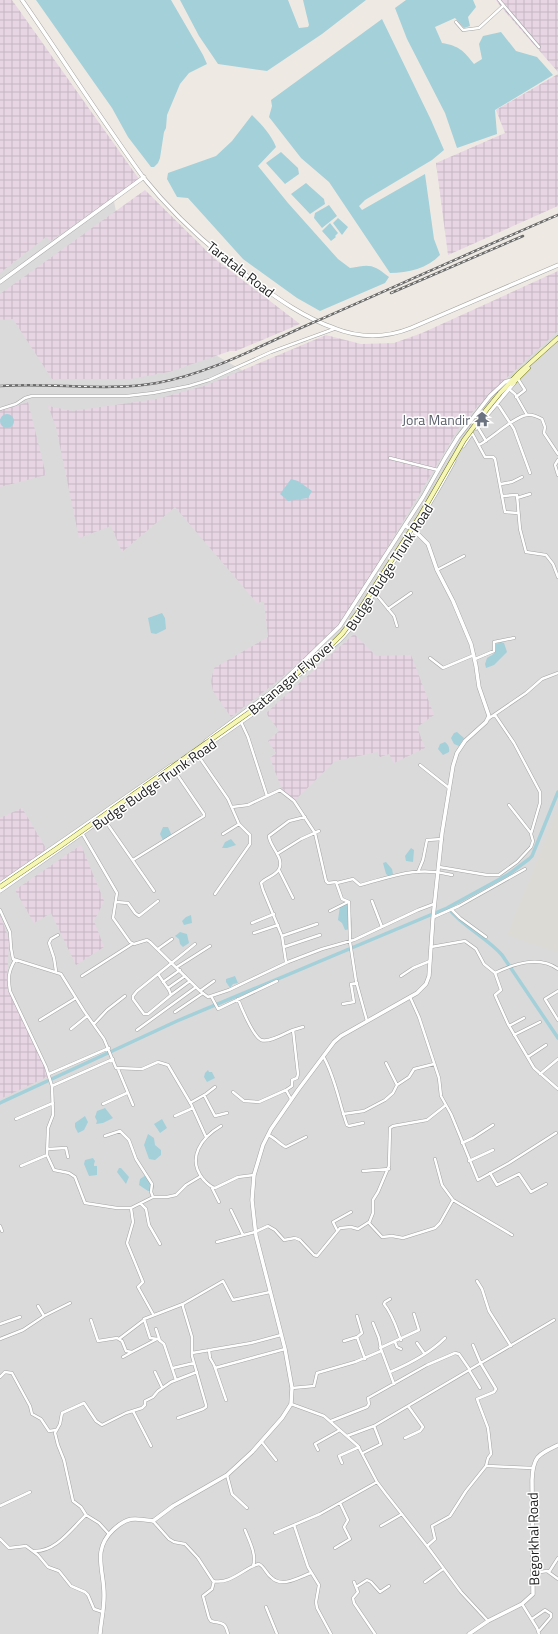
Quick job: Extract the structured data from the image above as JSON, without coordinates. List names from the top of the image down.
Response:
{
  "streets": {
    "main road": ["Batanagar Flyover"],
    "street": ["Taratala Road", "Budge Budge Trunk Road", "Begorkhal Road"]
  },
  "crossings": [
    ["Budge Budge Trunk Road", "Batanagar Flyover"]
  ],
  "places": {
    "temple": ["Jora Mandir"]
  }
}
